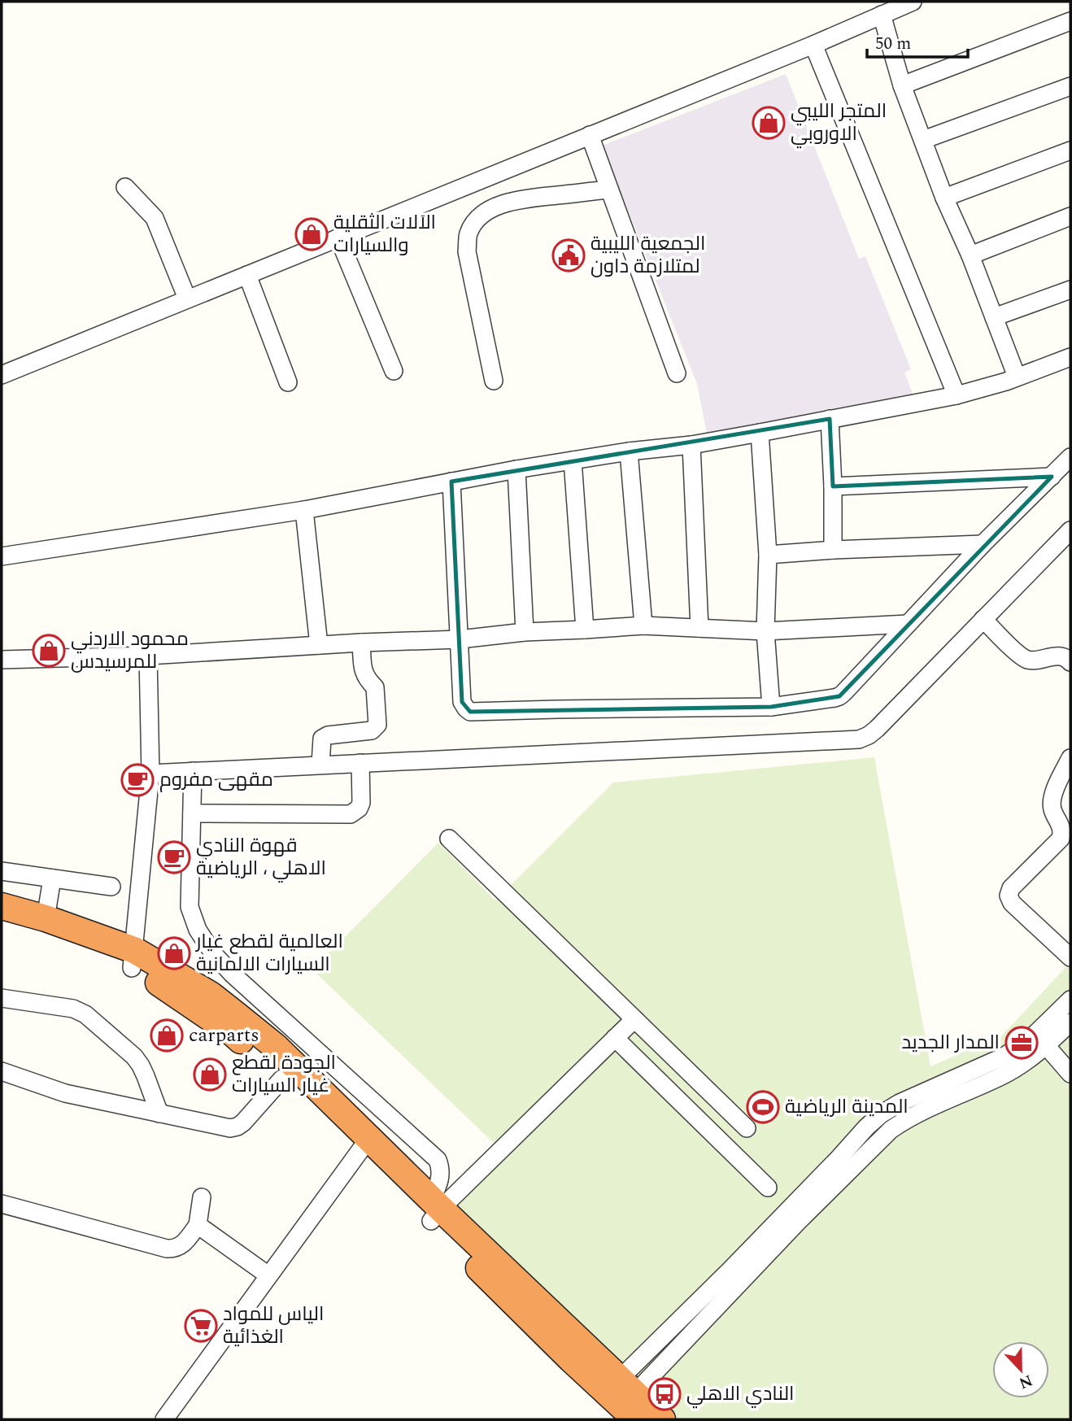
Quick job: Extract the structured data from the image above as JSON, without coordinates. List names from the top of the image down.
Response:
{
  "places": {
    "shop": [
      "المتجر الليبي الاوروبي",
      "الاَلات الثقلية والسيارات",
      "محمود الاردني للمرسيدس",
      "العالمية لقطع غيار السيارات الالمانية",
      "carparts",
      "الجودة لقطع غيار السيارات"
    ],
    "public building": ["الجمعية الليبية لمتلازمة داون"],
    "cafe": ["مقهى مفروم", "قهوة النادي الاهلي ، الرياضية"],
    "office": ["المدار الجديد"],
    "sports": ["المدينة الرياضية"],
    "supermarket": ["الياس للمواد الغذائية"],
    "bus stop": ["النادي الاهلي"]
  },
  "scale_bar": "50 m",
  "north": "bottom"
}
